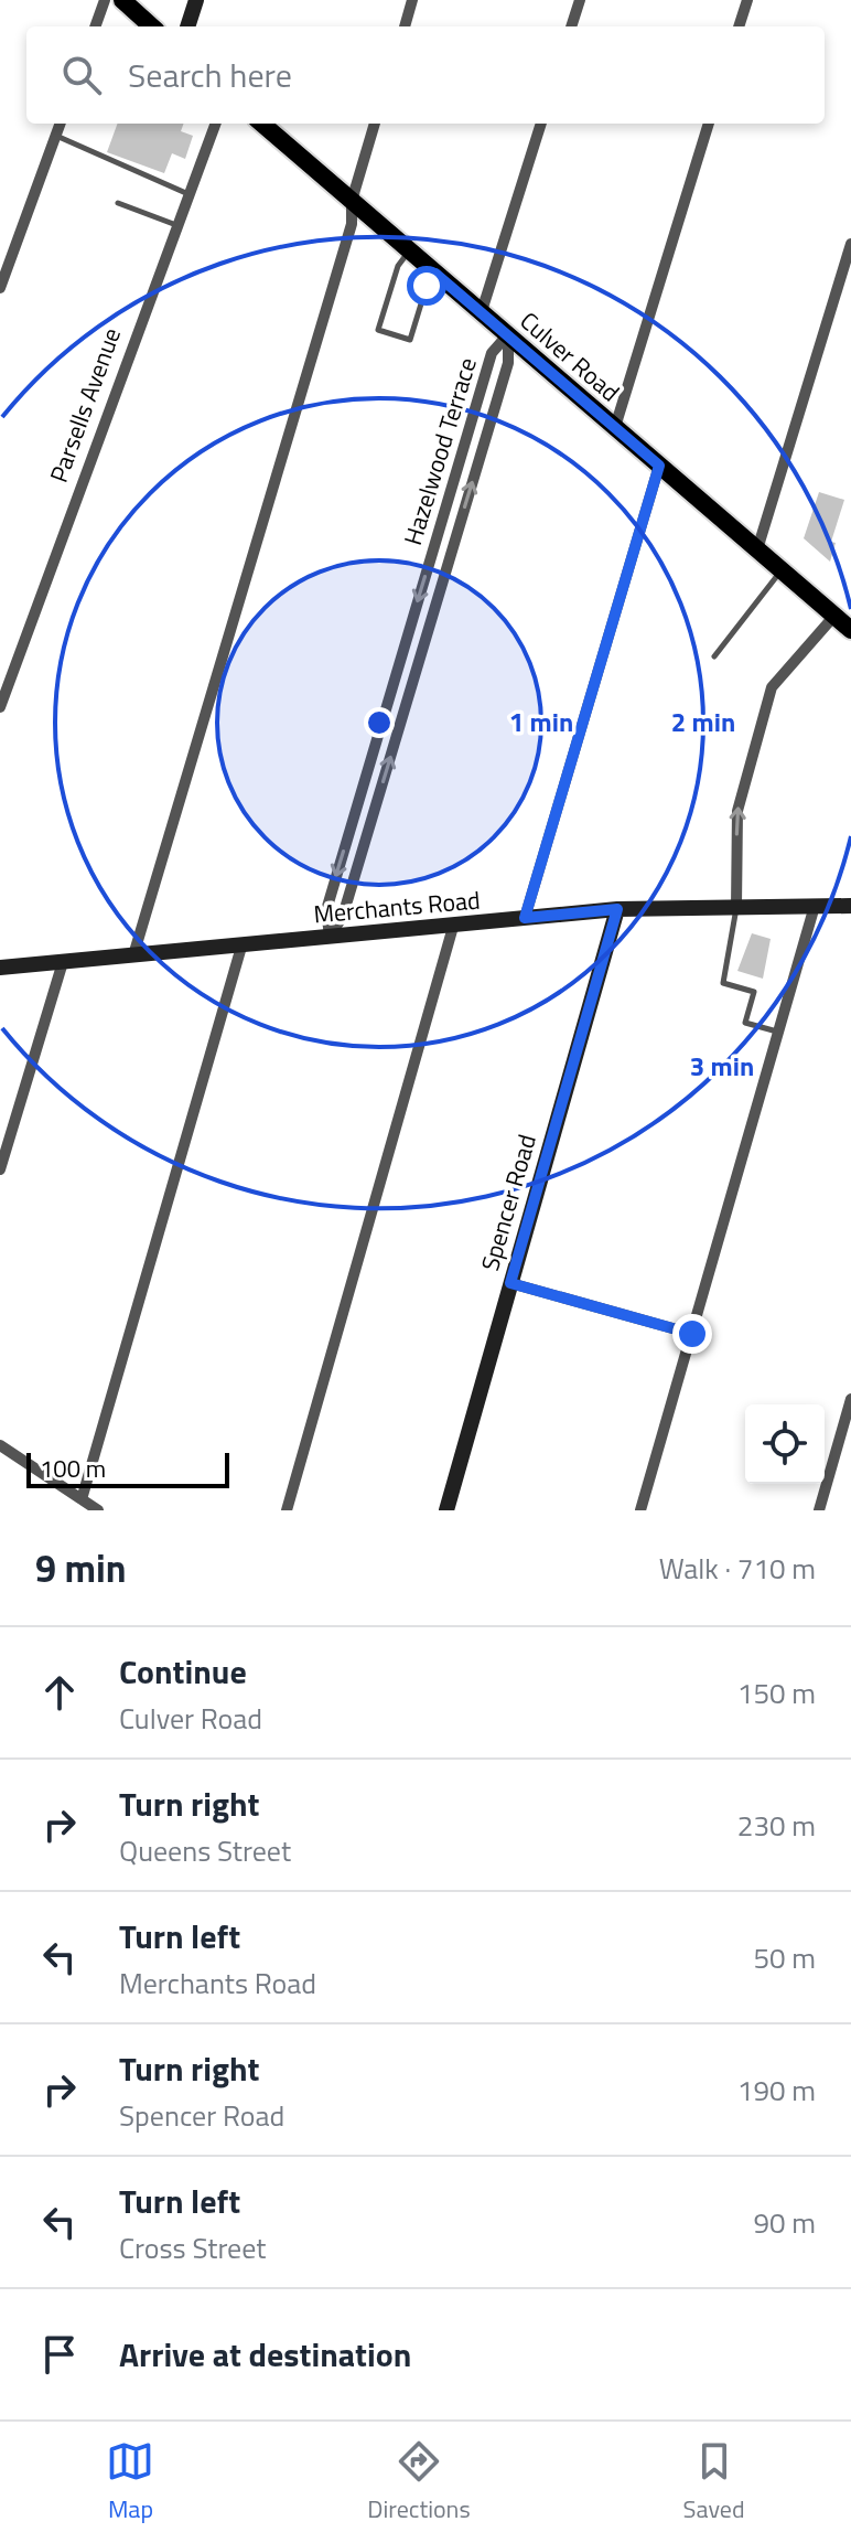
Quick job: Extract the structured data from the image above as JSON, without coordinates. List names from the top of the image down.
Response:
{
  "streets": {
    "main road": ["Culver Road"],
    "street": [
      "Parsells Avenue",
      "Hazelwood Terrace",
      "Merchants Road",
      "Spencer Road"
    ]
  },
  "crossings": [
    ["Culver Road", "Hazelwood Terrace"],
    ["Hazelwood Terrace", "Merchants Road"],
    ["Merchants Road", "Spencer Road"]
  ],
  "scale_bar": "100 m",
  "page": {
    "search": "Search here",
    "scale": "100 m",
    "heading": ["9 min", "Walk · 710 m"],
    "list": [
      ["Continue", "Culver Road", "150 m"],
      ["Turn right", "Queens Street", "230 m"],
      ["Turn left", "Merchants Road", "50 m"],
      ["Turn right", "Spencer Road", "190 m"],
      ["Turn left", "Cross Street", "90 m"],
      "Arrive at destination"
    ],
    "nav": ["Map", "Directions", "Saved"]
  },
  "rings": ["1 min", "2 min", "3 min"]
}
